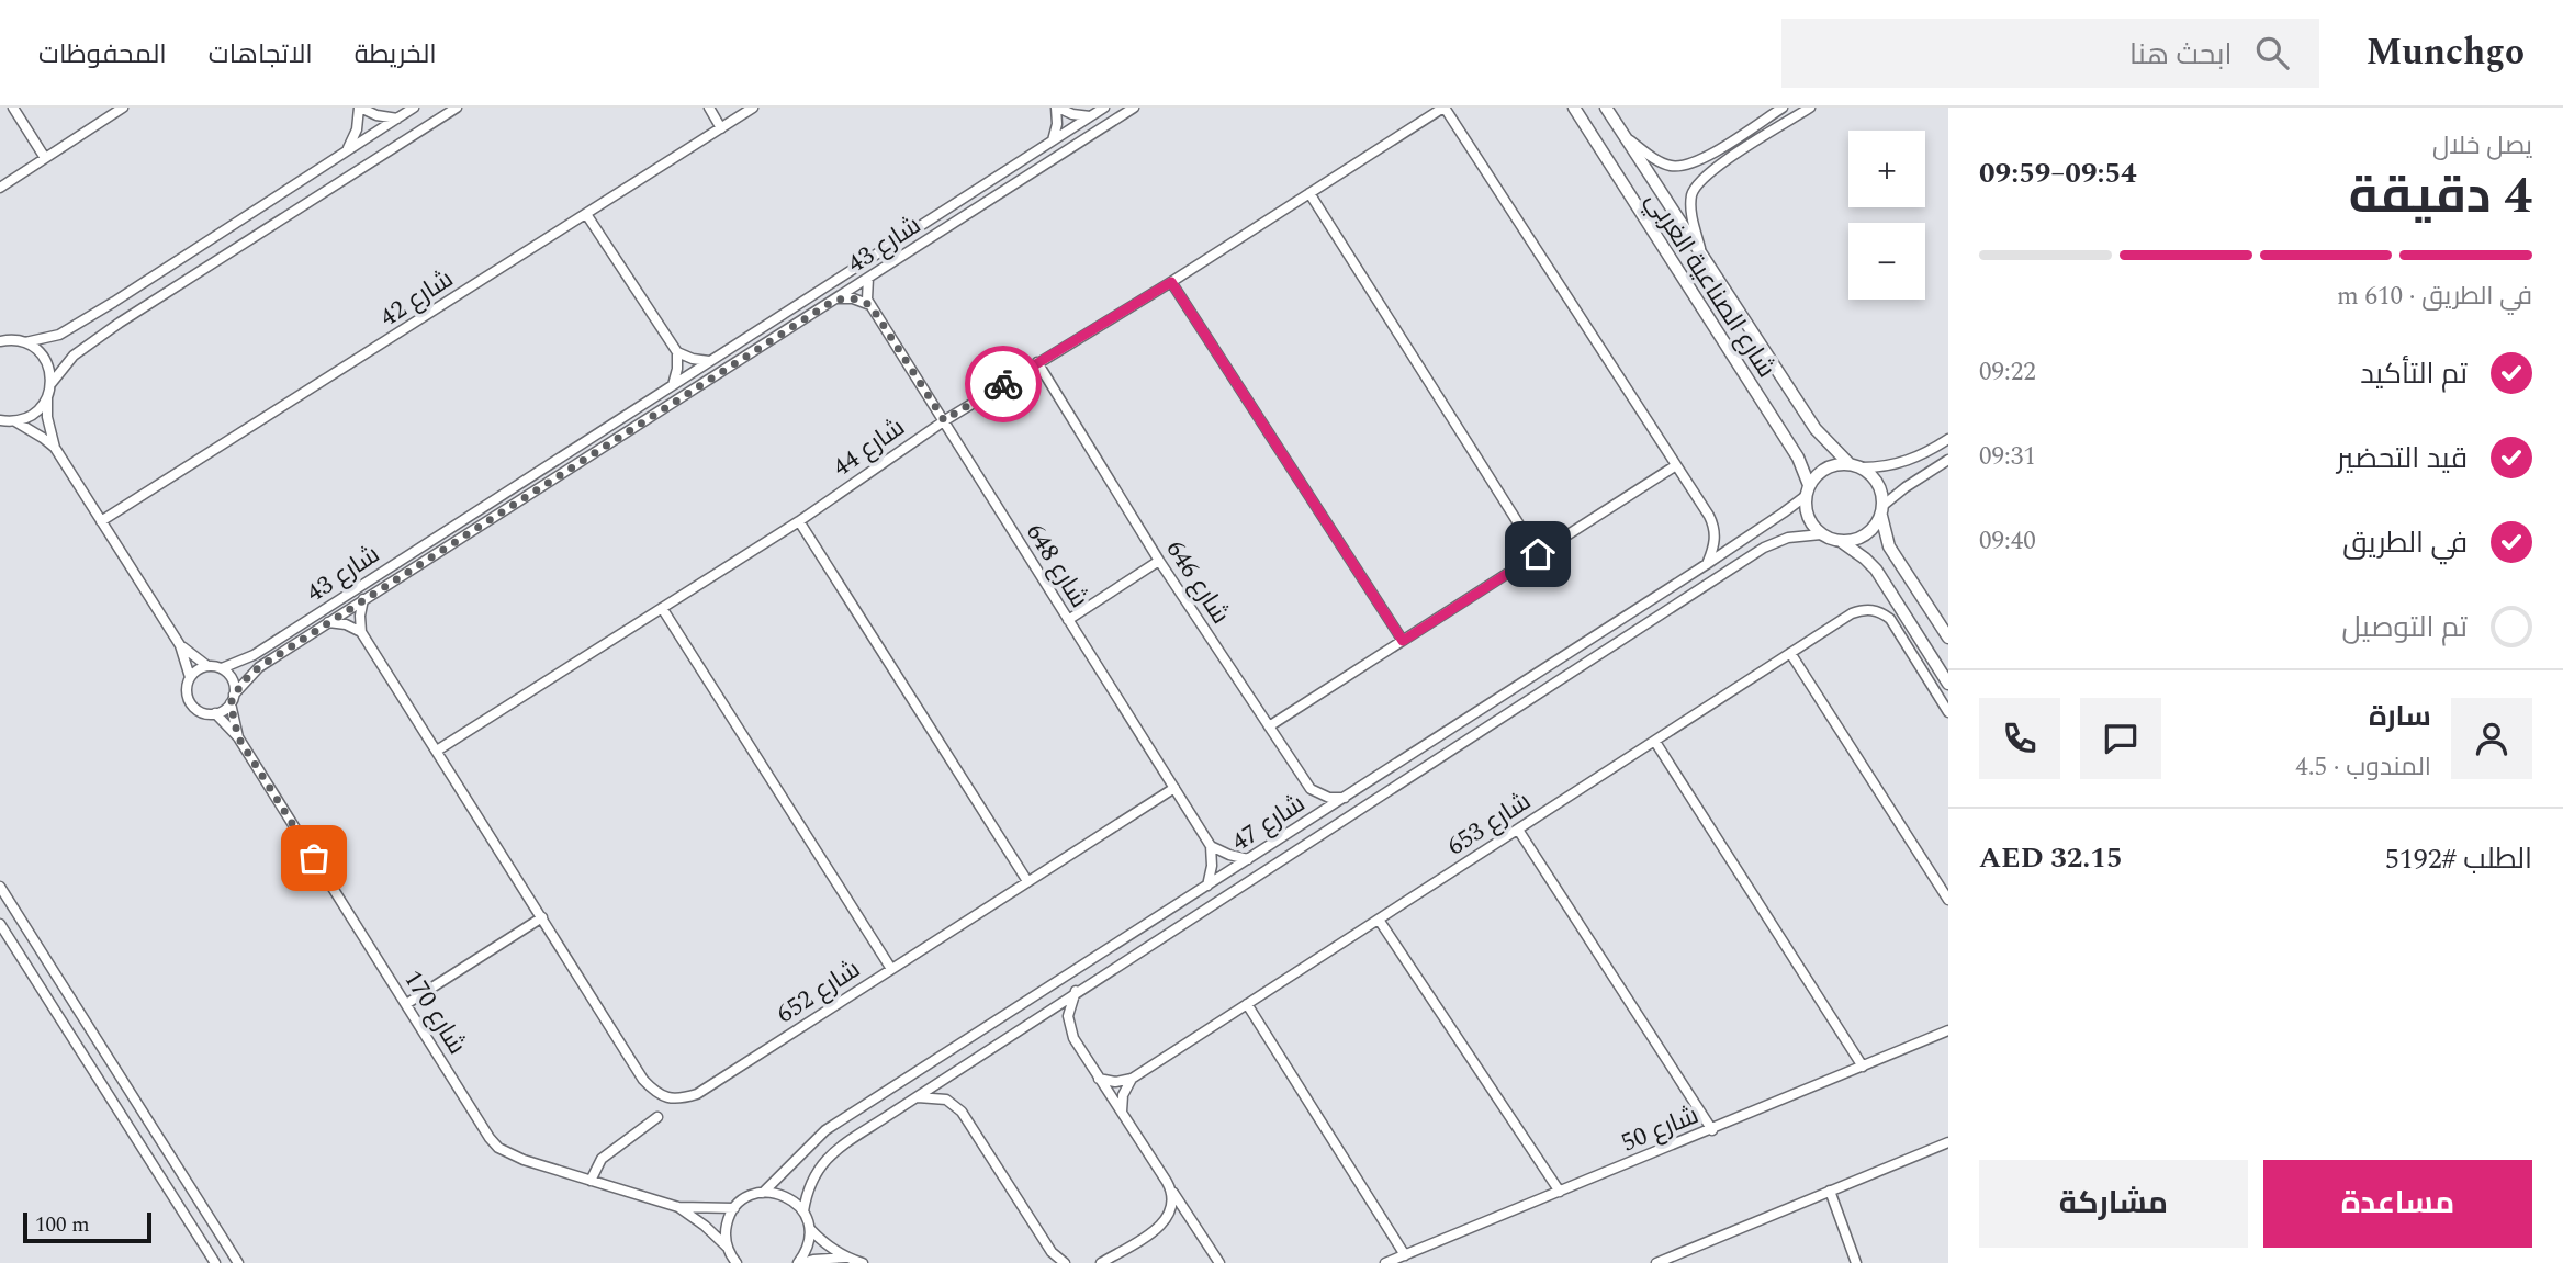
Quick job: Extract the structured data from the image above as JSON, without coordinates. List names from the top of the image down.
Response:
{
  "streets": {
    "main road": ["شارع الصناعية الغربي"],
    "street": [
      "شارع 43",
      "شارع 42",
      "شارع 44",
      "شارع 648",
      "شارع 646",
      "شارع 47",
      "شارع 653",
      "شارع 652",
      "شارع 170",
      "شارع 50"
    ]
  },
  "crossings": [
    ["شارع 43", "شارع 648"],
    ["شارع 43", "شارع 170"],
    ["شارع الصناعية الغربي", "شارع 47"],
    ["شارع 44", "شارع 648"],
    ["شارع 44", "شارع 646"],
    ["شارع 44", "شارع 652"],
    ["شارع 648", "شارع 652"],
    ["شارع 646", "شارع 47"],
    ["شارع 47", "شارع 170"]
  ],
  "scale_bar": "100 m",
  "page": {
    "header": "Munchgo",
    "search": "ابحث هنا",
    "nav": ["الخريطة", "الاتجاهات", "المحفوظات"],
    "heading": ["4 دقيقة", "يصل خلال", "09:54–09:59"],
    "panel": [
      "سارة",
      "المندوب · 4.5",
      "الطلب #5192",
      "AED 32.15"
    ],
    "map_buttons": ["+", "−"],
    "bar": "في الطريق · 610 m",
    "list": [
      ["تم التأكيد", "09:22"],
      ["قيد التحضير", "09:31"],
      ["في الطريق", "09:40"],
      "تم التوصيل"
    ],
    "buttons": ["مساعدة", "مشاركة"],
    "scale": "100 m"
  }
}
